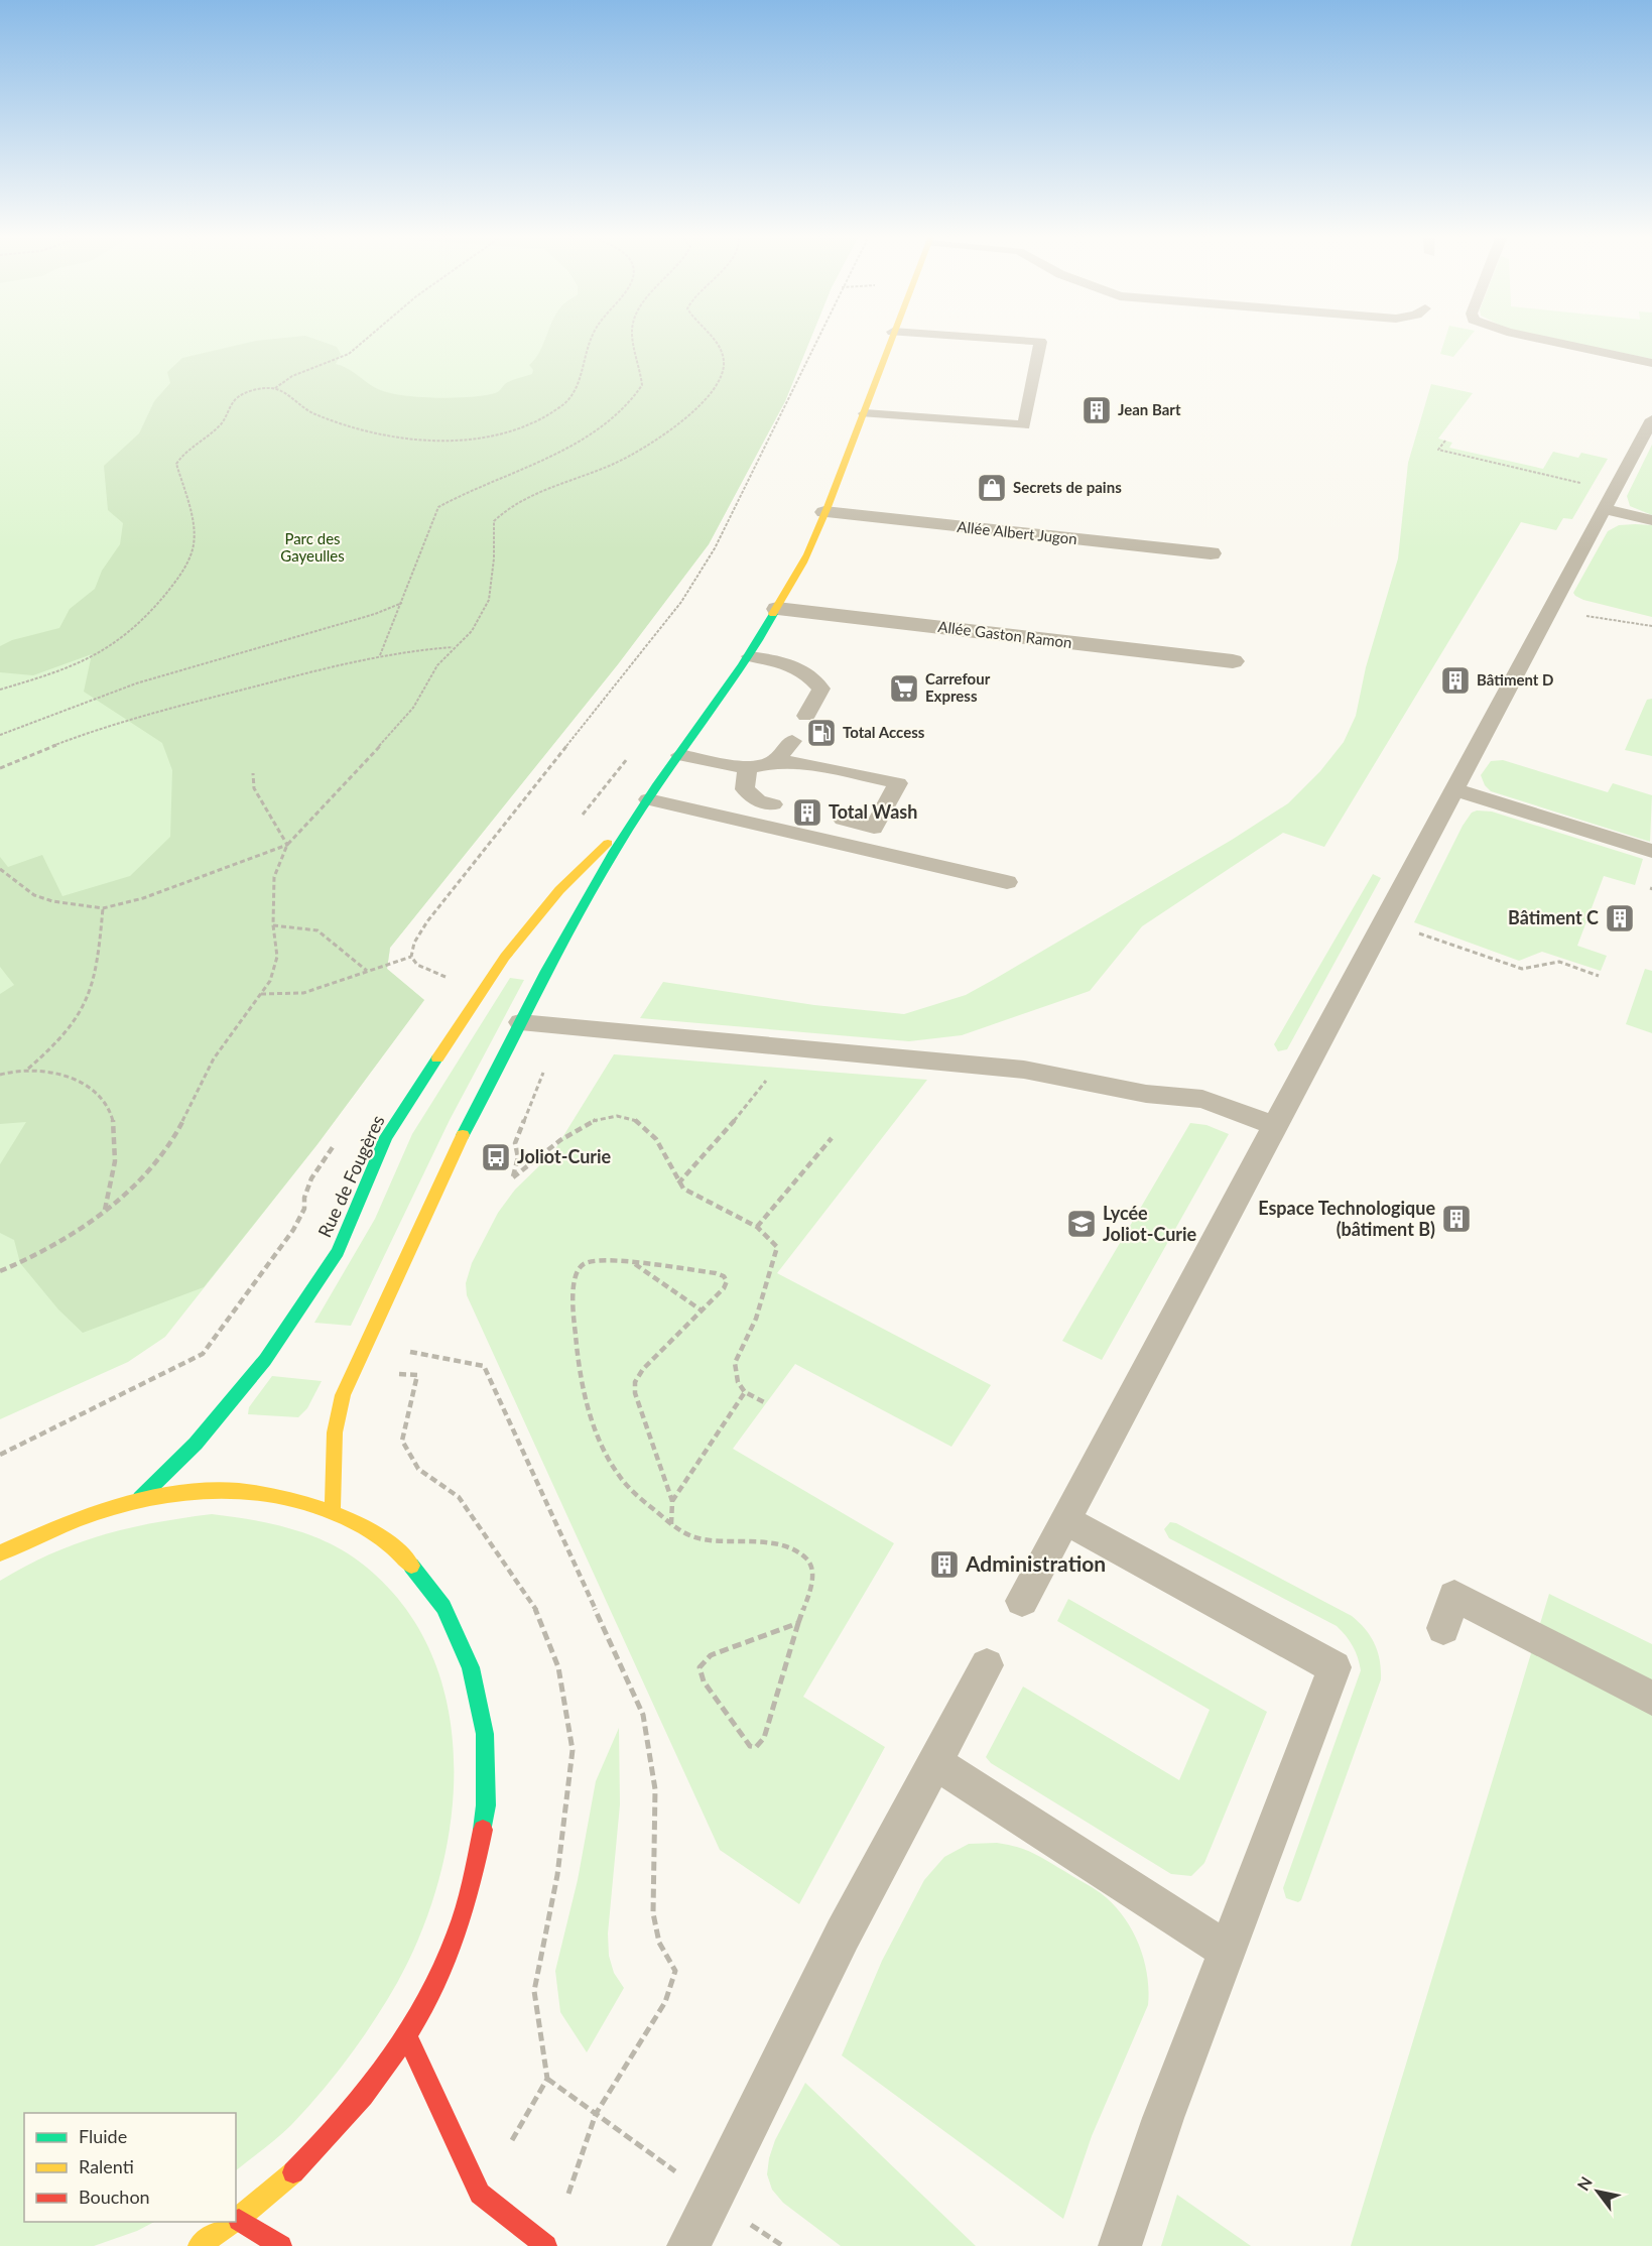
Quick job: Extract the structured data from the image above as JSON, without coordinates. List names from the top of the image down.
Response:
{
  "streets": {
    "main road": ["Rue de Fougères"],
    "street": ["Allée Albert Jugon", "Allée Gaston Ramon"]
  },
  "parks": ["Parc des Gayeulles"],
  "places": {
    "building": [
      "Jean Bart",
      "Bâtiment D",
      "Total Wash",
      "Bâtiment C",
      "Espace Technologique (bâtiment B)",
      "Administration"
    ],
    "shop": ["Secrets de pains"],
    "supermarket": ["Carrefour Express"],
    "fuel station": ["Total Access"],
    "bus stop": ["Joliot-Curie"],
    "school or university": ["Lycée Joliot-Curie"]
  },
  "legend": ["Fluide", "Ralenti", "Bouchon"],
  "north": "top left"
}
